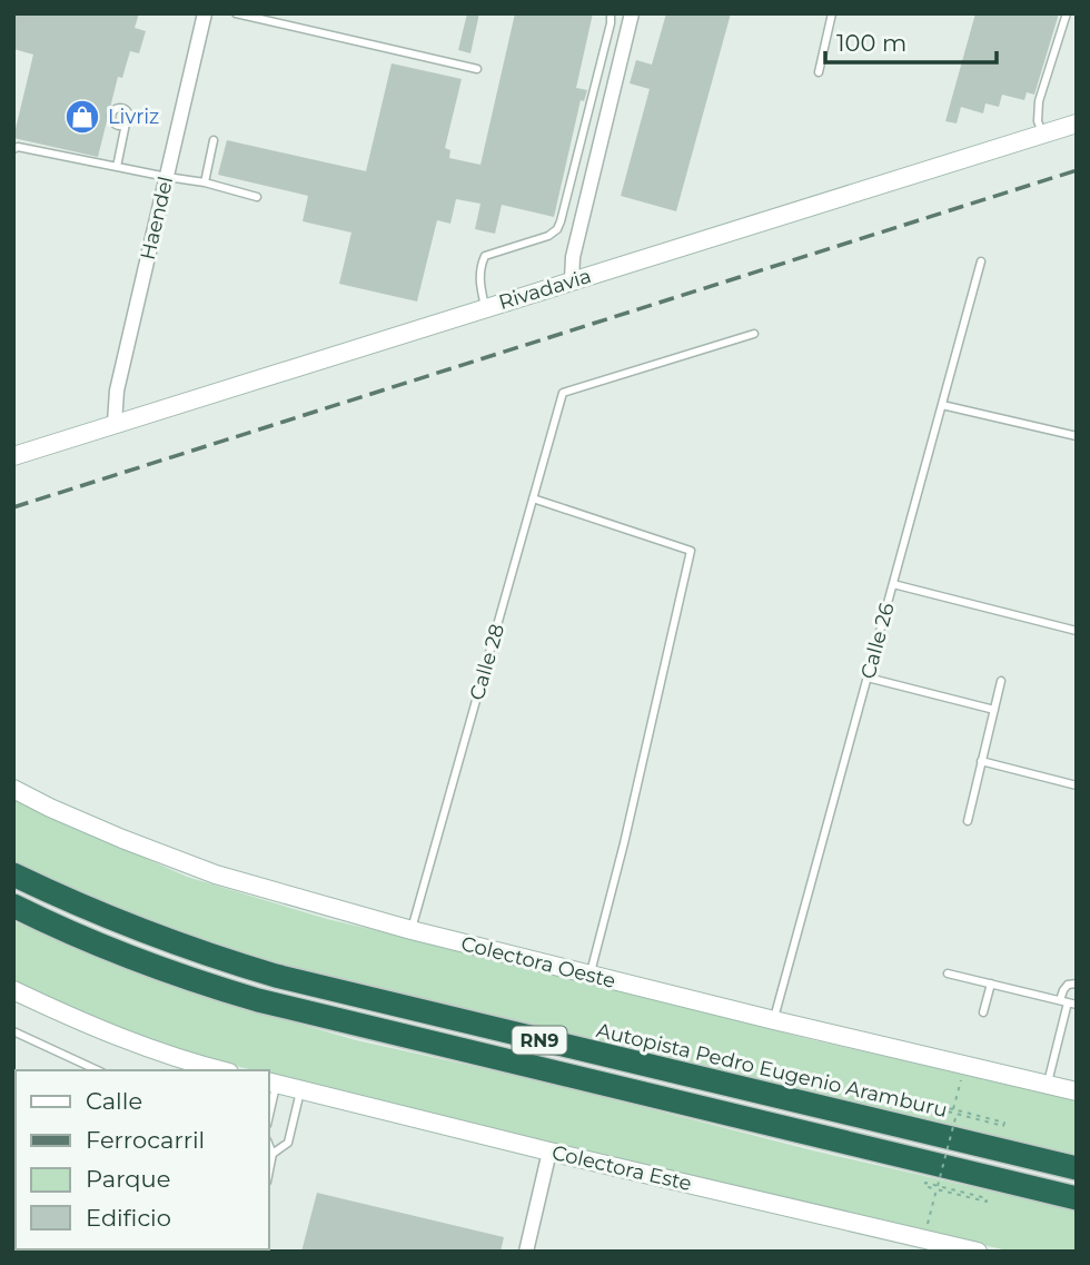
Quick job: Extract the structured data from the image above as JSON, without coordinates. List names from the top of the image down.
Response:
{
  "streets": {
    "highway": ["RN9", "Autopista Pedro Eugenio Aramburu"],
    "street": [
      "Haendel",
      "Rivadavia",
      "Colectora Oeste",
      "Colectora Este"
    ],
    "lane": ["Calle 26", "Calle 28"]
  },
  "crossings": [
    ["Haendel", "Rivadavia"],
    ["Calle 26", "Colectora Oeste"],
    ["Calle 28", "Colectora Oeste"]
  ],
  "places": {
    "shop": ["Livriz"]
  },
  "legend": [
    "Calle",
    "Ferrocarril",
    "Parque",
    "Edificio"
  ],
  "scale_bar": "100 m"
}
